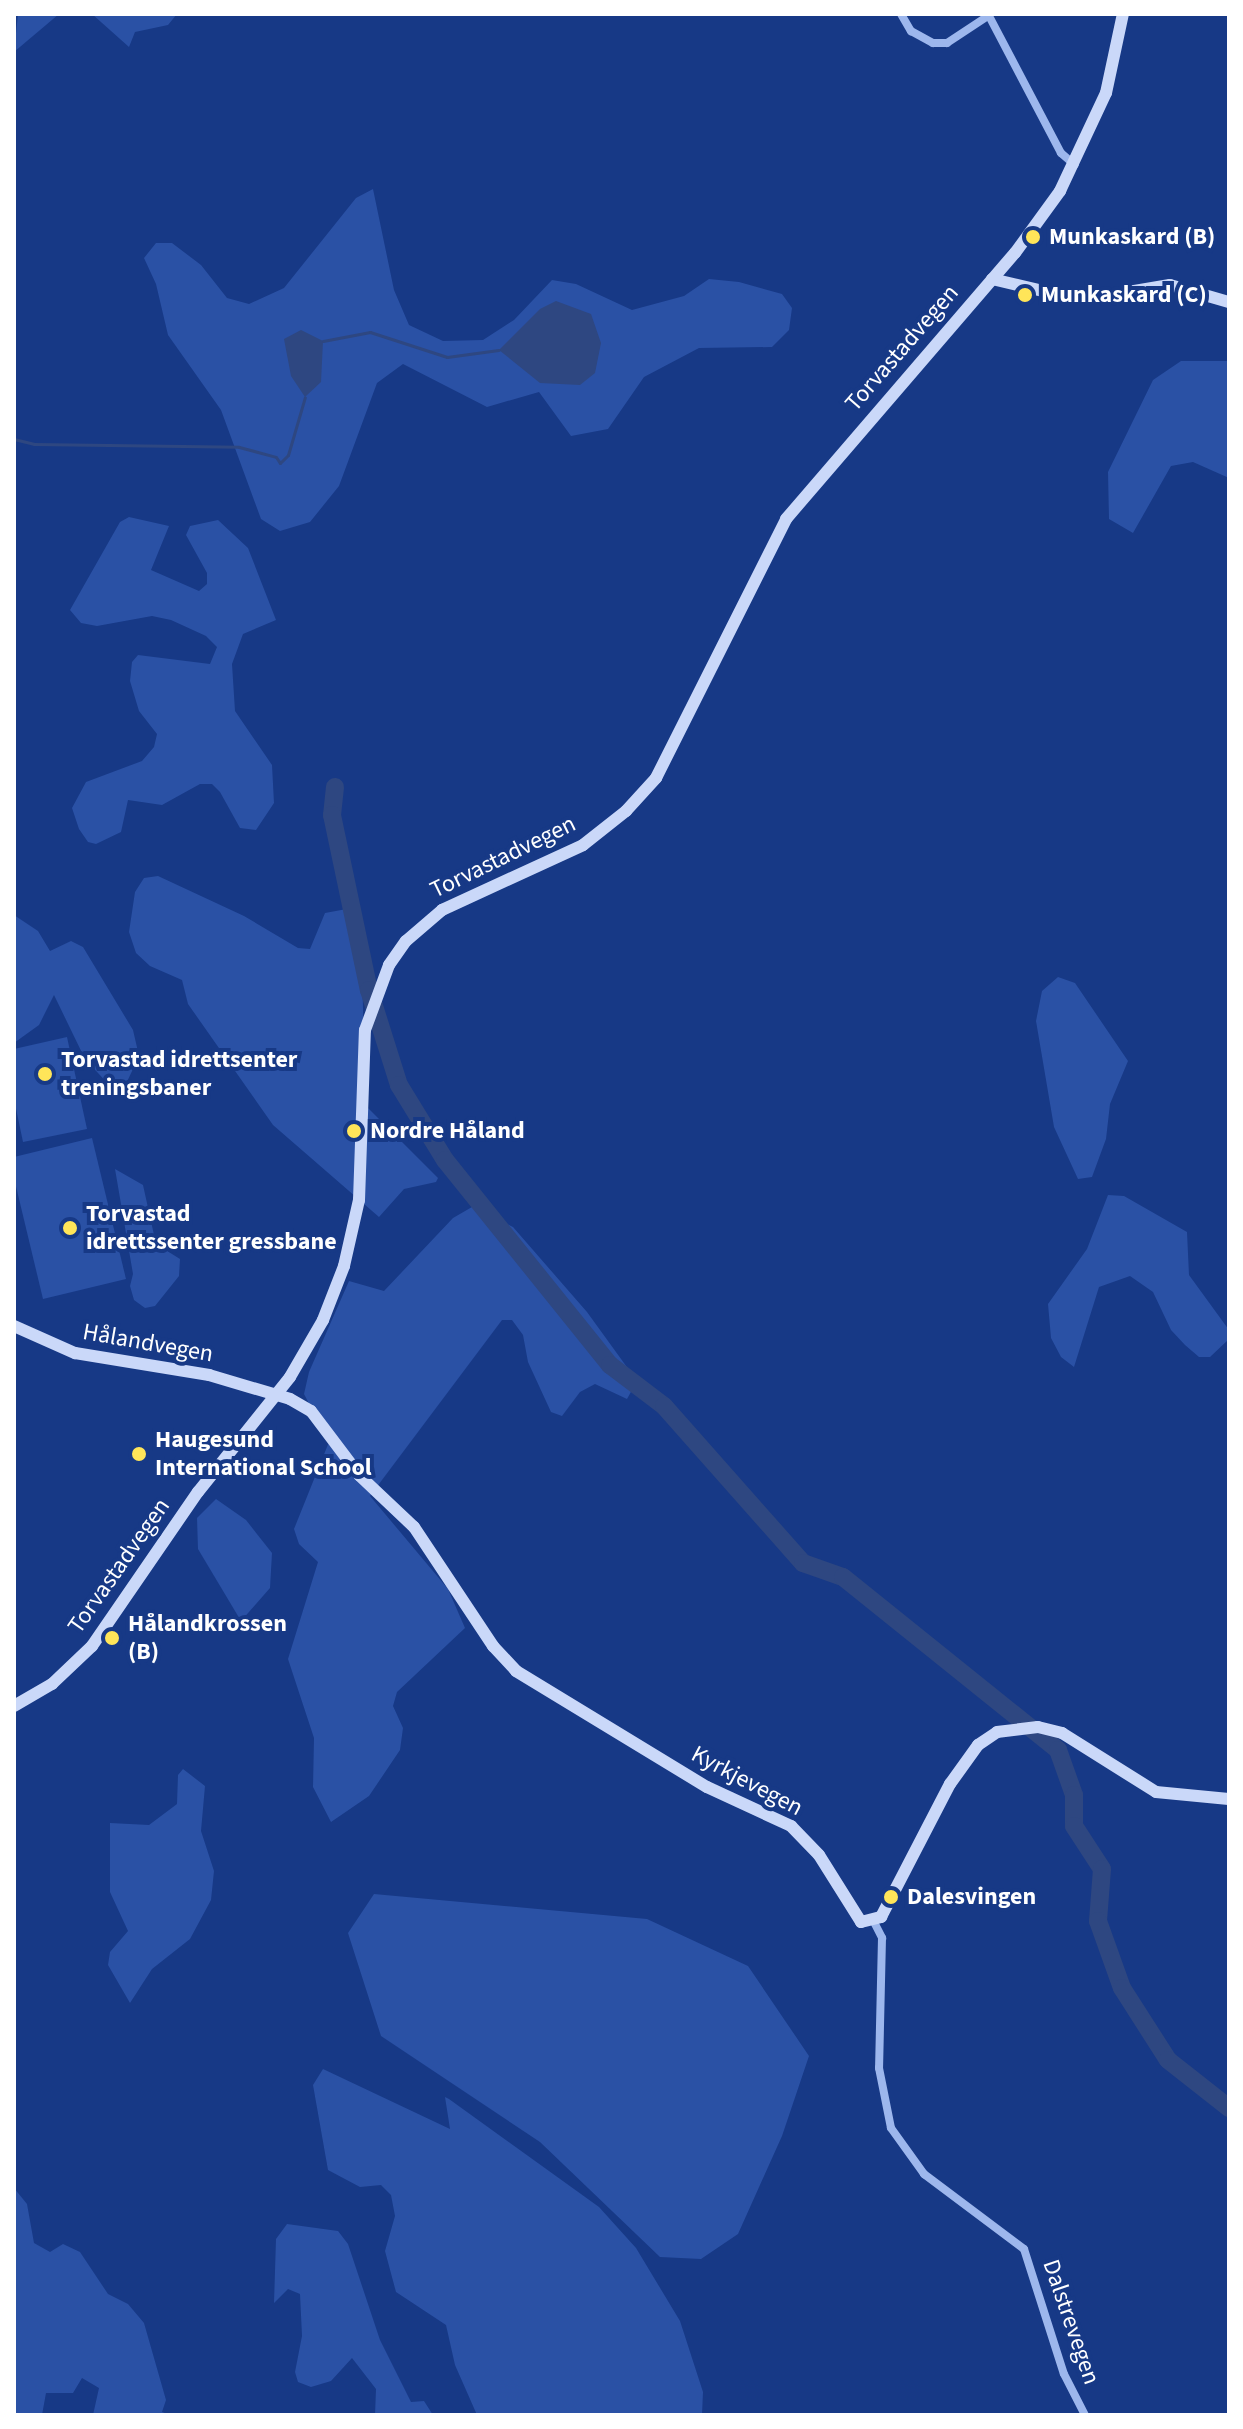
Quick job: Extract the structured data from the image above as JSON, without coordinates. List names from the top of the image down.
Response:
{
  "streets": {
    "main road": ["Torvastadvegen", "Hålandvegen", "Kyrkjevegen"],
    "street": ["Dalstrevegen"]
  },
  "crossings": [
    ["Torvastadvegen", "Hålandvegen"],
    ["Torvastadvegen", "Kyrkjevegen"],
    ["Hålandvegen", "Kyrkjevegen"],
    ["Kyrkjevegen", "Dalstrevegen"]
  ],
  "places": [
    "Munkaskard (B)",
    "Munkaskard (C)",
    "Torvastad idrettsenter treningsbaner",
    "Nordre Håland",
    "Torvastad idrettssenter gressbane",
    "Haugesund International School",
    "Hålandkrossen (B)",
    "Dalesvingen"
  ]
}
